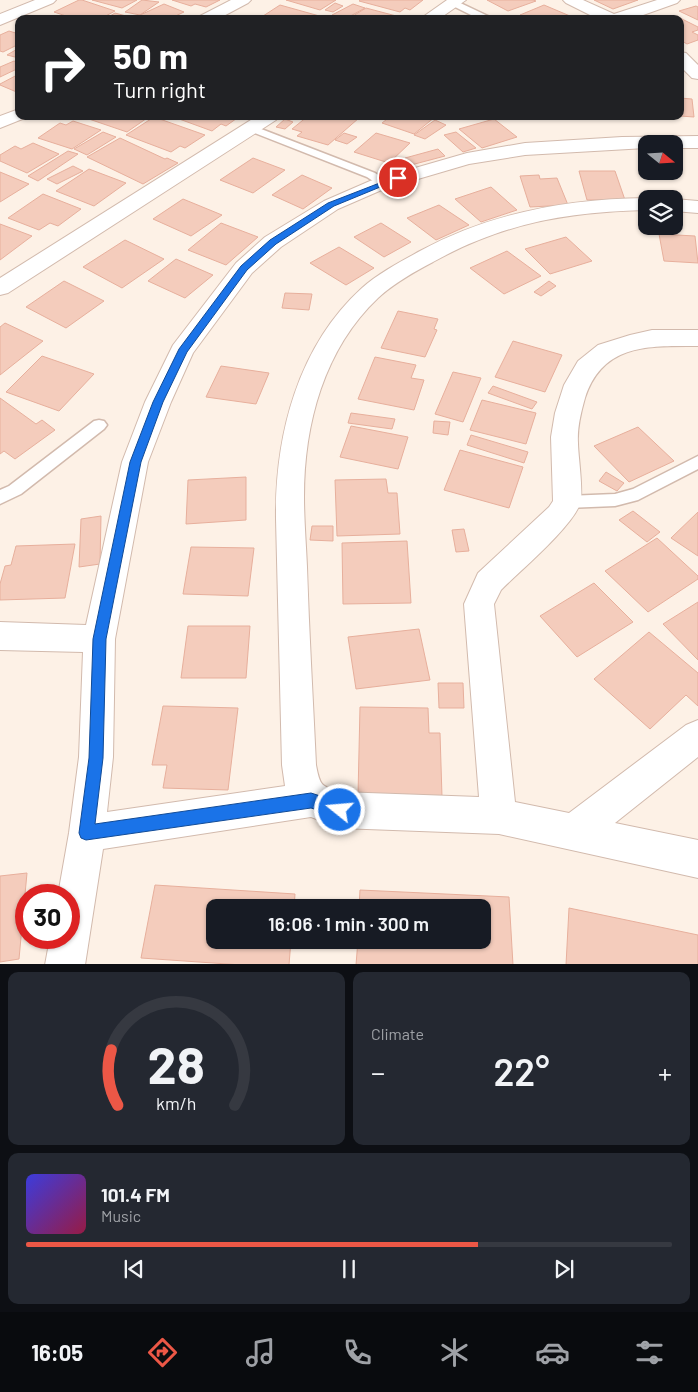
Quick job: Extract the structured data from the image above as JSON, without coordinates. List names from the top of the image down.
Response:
{
  "north": "right",
  "page": {
    "turn": ["50 m", "Turn right"],
    "limit": "30",
    "trip": "16:06 · 1 min · 300 m",
    "tile": "Climate",
    "heat": ["−", "22°", "+"],
    "song": ["101.4 FM", "Music"],
    "tabs": "16:05",
    "gauge": ["28", "km/h"]
  }
}
